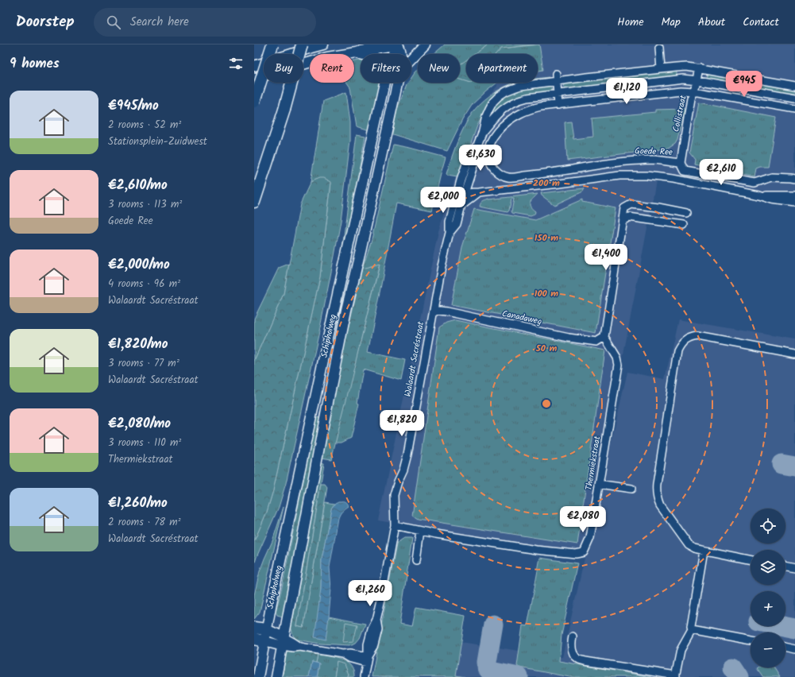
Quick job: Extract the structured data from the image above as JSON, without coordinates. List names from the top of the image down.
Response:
{
  "streets": {
    "main road": ["Schipholweg"],
    "street": [
      "Collistraat",
      "Goede Ree",
      "Canadaweg",
      "Walaardt Sacréstraat",
      "Thermiekstraat"
    ]
  },
  "crossings": [
    ["Collistraat", "Goede Ree"],
    ["Canadaweg", "Walaardt Sacréstraat"],
    ["Canadaweg", "Thermiekstraat"],
    ["Walaardt Sacréstraat", "Thermiekstraat"]
  ],
  "page": {
    "header": "Doorstep",
    "search": "Search here",
    "nav": [
      "Home",
      "Map",
      "About",
      "Contact"
    ],
    "heading": "9 homes",
    "chip": [
      "Buy",
      "Rent",
      "Filters",
      "New",
      "Apartment"
    ],
    "price": [
      "€945",
      "€1,120",
      "€1,630",
      "€2,610",
      "€2,000",
      "€1,400",
      "€1,820",
      "€2,080",
      "€1,260"
    ],
    "list": [
      {
        "name": "€945/mo",
        "note": "2 rooms · 52 m² · Stationsplein-Zuidwest"
      },
      {
        "name": "€2,610/mo",
        "note": "3 rooms · 113 m² · Goede Ree"
      },
      {
        "name": "€2,000/mo",
        "note": "4 rooms · 96 m² · Walaardt Sacréstraat"
      },
      {
        "name": "€1,820/mo",
        "note": "3 rooms · 77 m² · Walaardt Sacréstraat"
      },
      {
        "name": "€2,080/mo",
        "note": "3 rooms · 110 m² · Thermiekstraat"
      },
      {
        "name": "€1,260/mo",
        "note": "2 rooms · 78 m² · Walaardt Sacréstraat"
      }
    ],
    "map_buttons": ["+", "−"]
  },
  "rings": [
    "200 m",
    "150 m",
    "100 m",
    "50 m"
  ]
}
